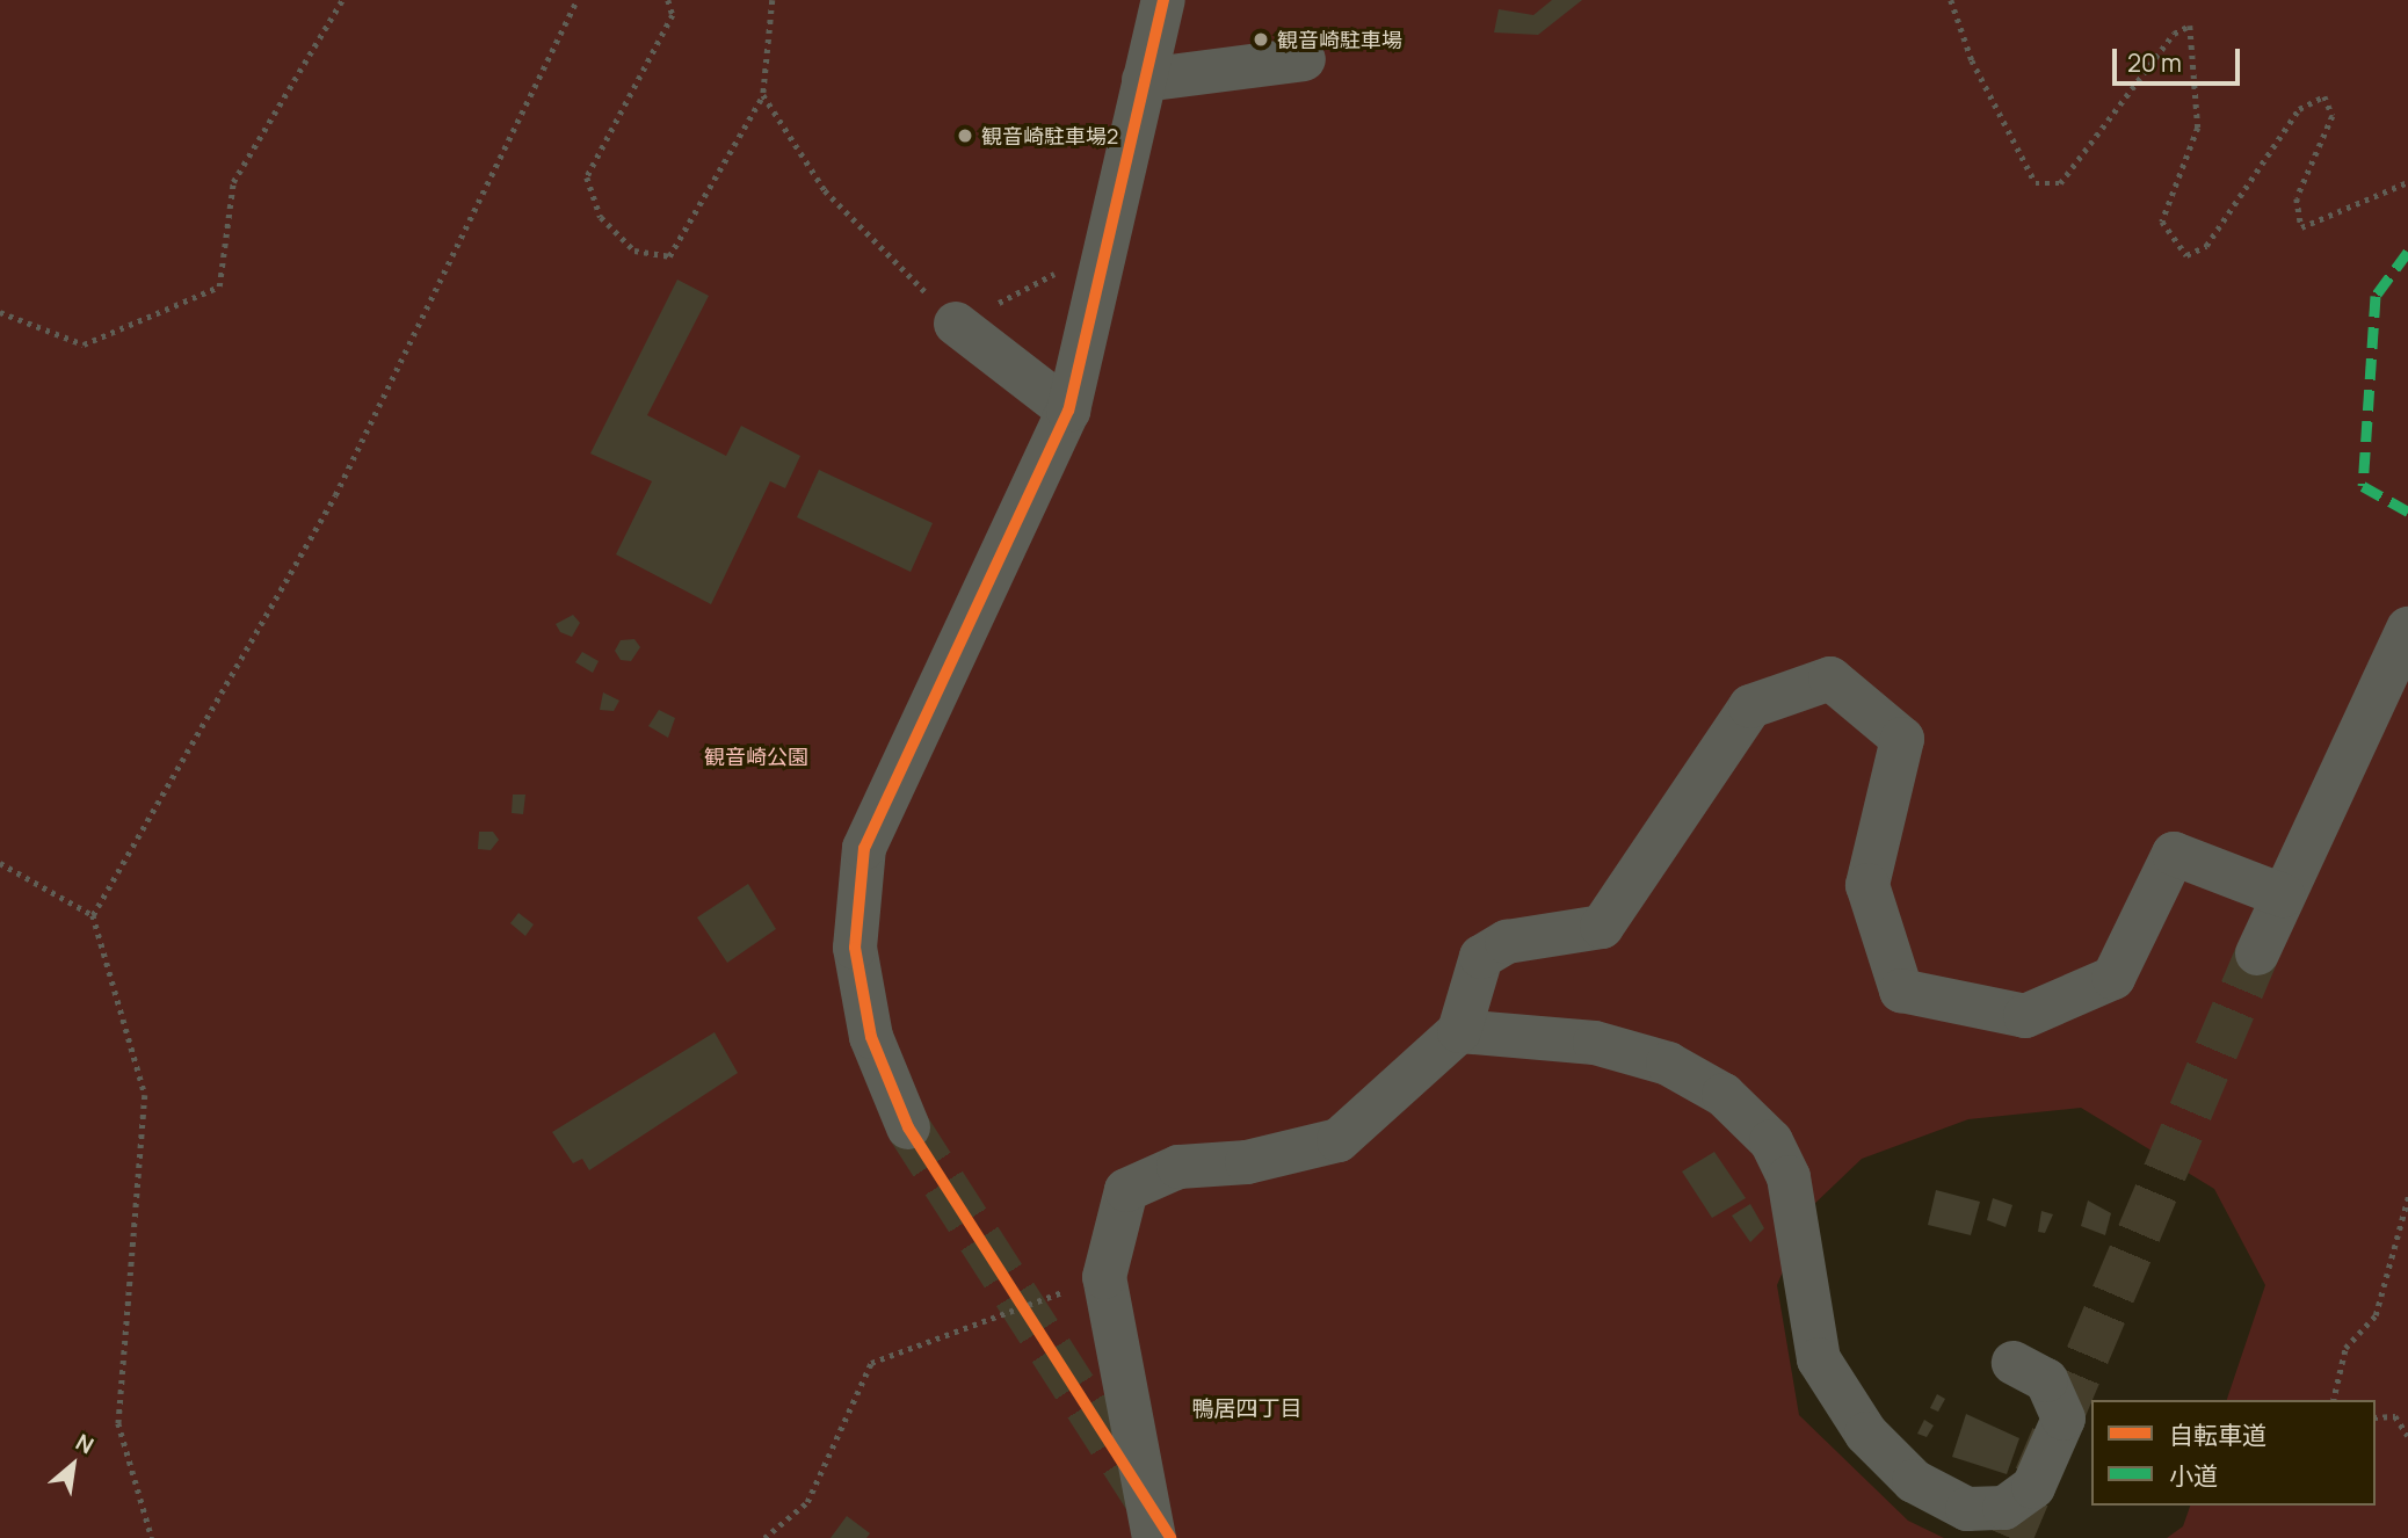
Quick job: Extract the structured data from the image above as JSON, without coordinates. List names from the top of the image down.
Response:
{
  "districts": ["鴨居四丁目"],
  "parks": ["観音崎公園"],
  "places": ["観音崎駐車場", "観音崎駐車場2"],
  "legend": ["自転車道", "小道"],
  "scale_bar": "20 m",
  "north": "top right"
}
